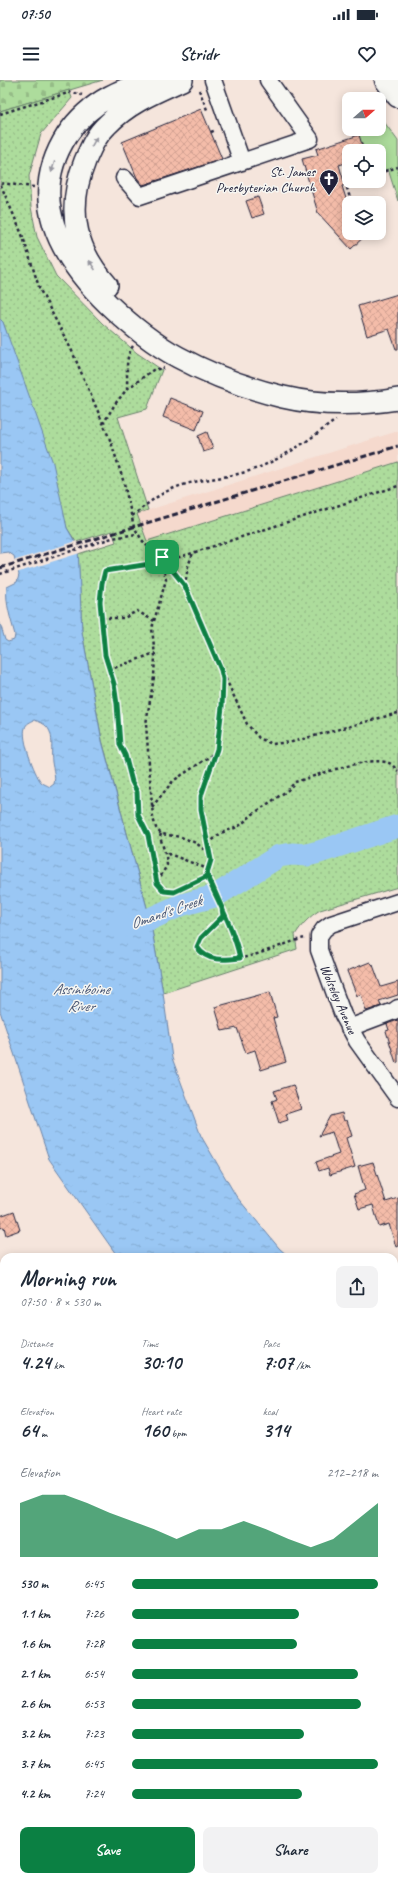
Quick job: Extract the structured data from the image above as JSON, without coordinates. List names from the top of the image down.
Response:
{
  "streets": {
    "street": ["Wolseley Avenue"]
  },
  "water": ["Omand's Creek", "Assiniboine River"],
  "places": {
    "church": ["St. James Presbyterian Church"]
  },
  "north": "right",
  "page": {
    "status": "07:50",
    "header": "Stridr",
    "heading": ["Morning run", "07:50 · 8 × 530 m"],
    "stats": [
      ["Distance", "4.24 km"],
      ["Time", "30:10"],
      ["Pace", "7:07 /km"],
      ["Elevation", "64 m"],
      ["Heart rate", "160 bpm"],
      ["kcal", "314"]
    ],
    "chart": ["Elevation", "212–218 m"],
    "list": [
      {
        "name": "530 m",
        "note": "6:45"
      },
      {
        "name": "1.1 km",
        "note": "7:26"
      },
      {
        "name": "1.6 km",
        "note": "7:28"
      },
      {
        "name": "2.1 km",
        "note": "6:54"
      },
      {
        "name": "2.6 km",
        "note": "6:53"
      },
      {
        "name": "3.2 km",
        "note": "7:23"
      },
      {
        "name": "3.7 km",
        "note": "6:45"
      },
      {
        "name": "4.2 km",
        "note": "7:24"
      }
    ],
    "buttons": ["Save", "Share"]
  }
}
